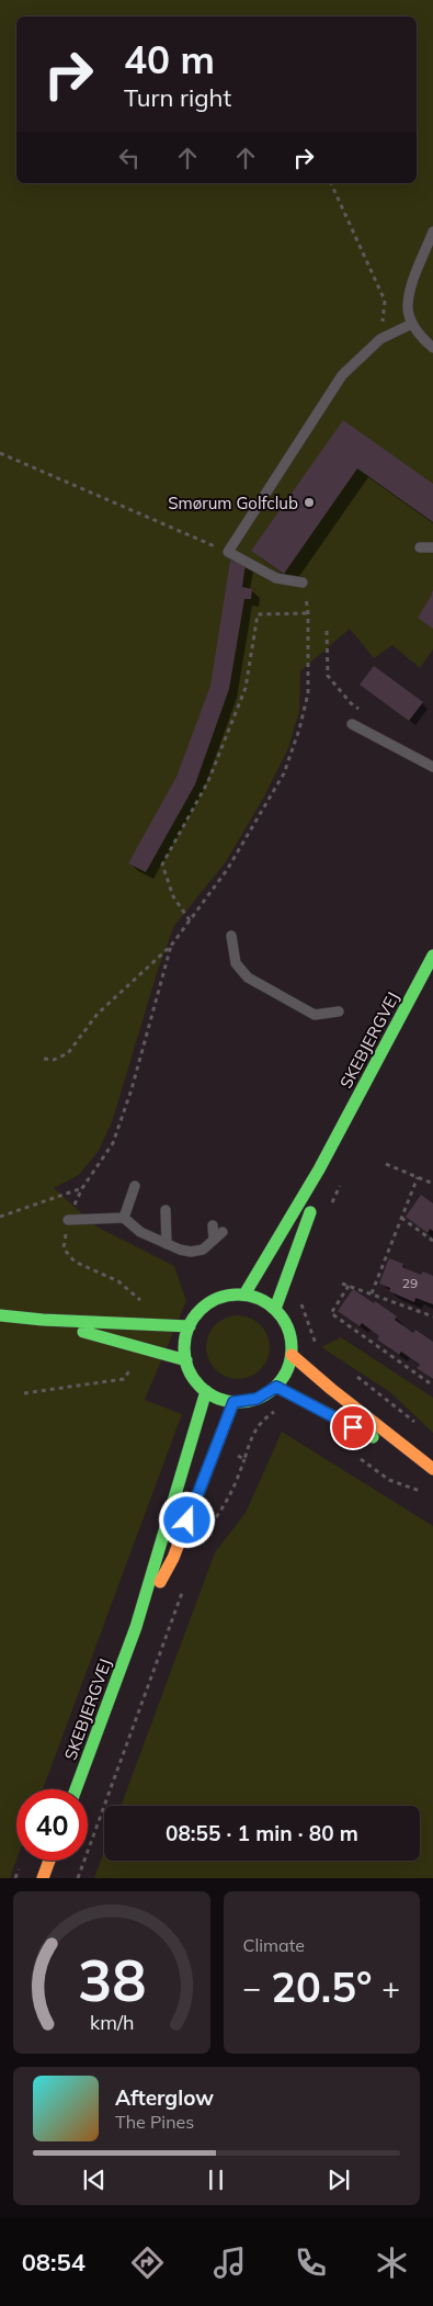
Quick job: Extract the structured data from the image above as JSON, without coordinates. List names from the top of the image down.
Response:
{
  "streets": {
    "street": ["SKEBJERGVEJ"]
  },
  "places": ["Smørum Golfclub"],
  "house_numbers": ["29"],
  "page": {
    "turn": ["40 m", "Turn right"],
    "limit": "40",
    "trip": "08:55 · 1 min · 80 m",
    "tile": "Climate",
    "heat": ["−", "20.5°", "+"],
    "song": ["Afterglow", "The Pines"],
    "tabs": "08:54",
    "gauge": ["38", "km/h"]
  }
}
